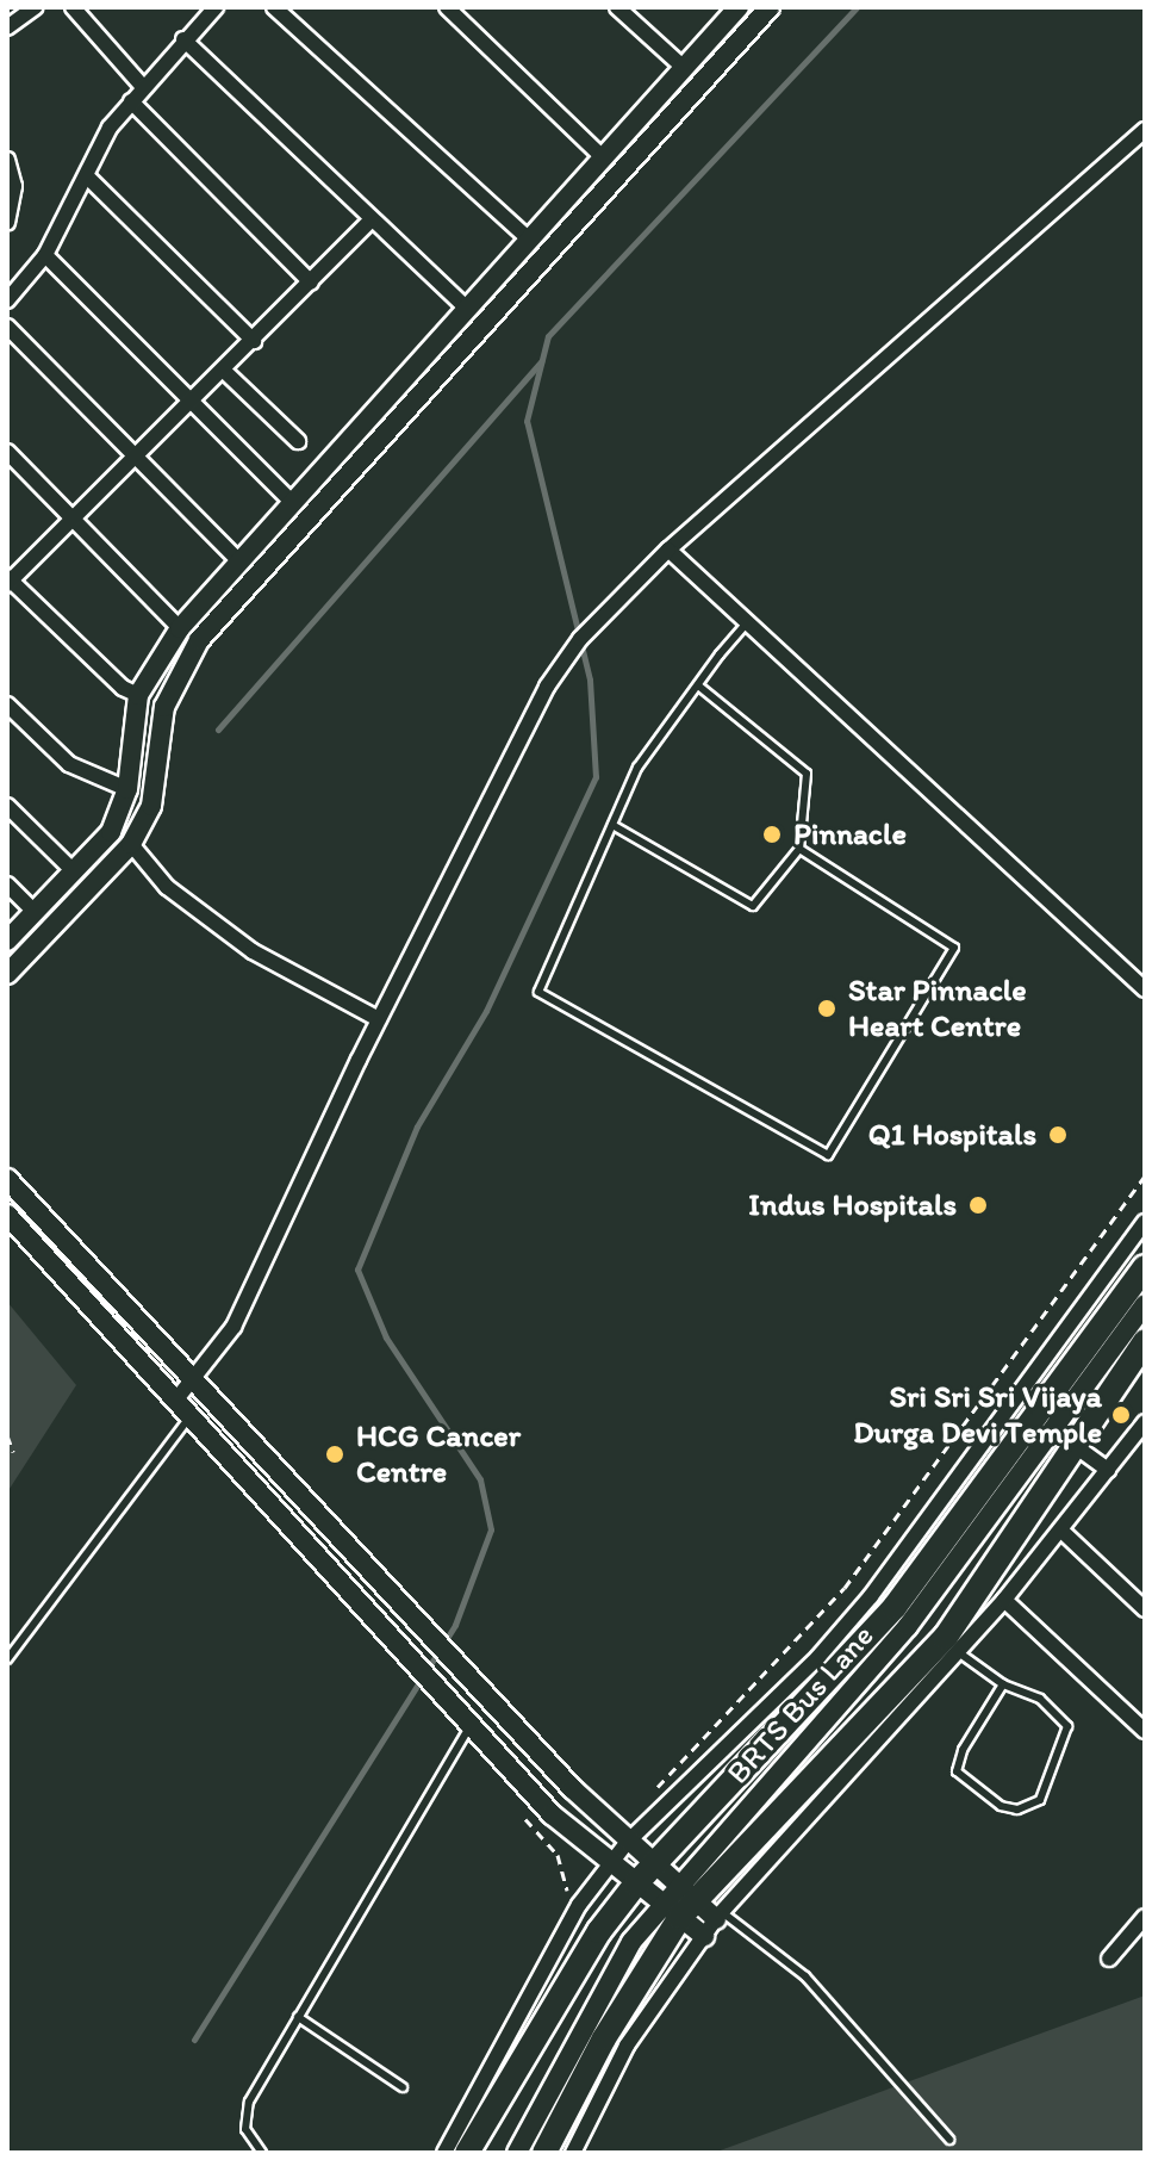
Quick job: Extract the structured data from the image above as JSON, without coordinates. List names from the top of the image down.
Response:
{
  "streets": {
    "street": ["BRTS Bus Lane"]
  },
  "places": [
    "Pinnacle",
    "Star Pinnacle Heart Centre",
    "Q1 Hospitals",
    "Indus Hospitals",
    "Sri Sri Sri Vijaya Durga Devi Temple",
    "HCG Cancer Centre"
  ]
}
